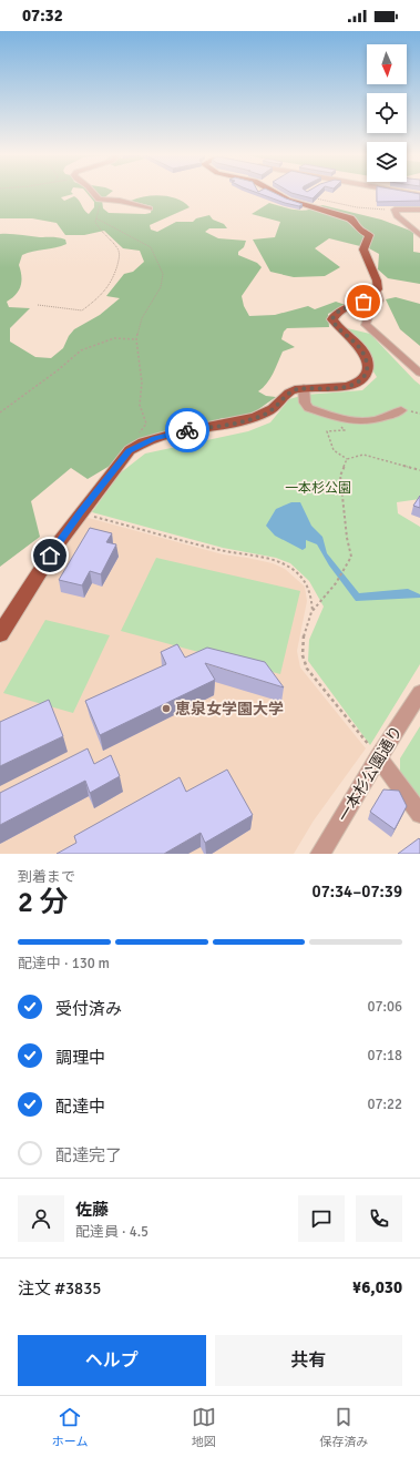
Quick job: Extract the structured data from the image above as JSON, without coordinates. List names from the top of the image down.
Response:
{
  "streets": {
    "street": ["一本杉公園通り"]
  },
  "parks": ["一本杉公園"],
  "places": ["恵泉女学園大学"],
  "north": "bottom",
  "page": {
    "status": "07:32",
    "heading": ["2 分", "到着まで", "07:34–07:39"],
    "panel": [
      "佐藤",
      "配達員 · 4.5",
      "注文 #3835",
      "¥6,030"
    ],
    "bar": "配達中 · 130 m",
    "list": [
      ["受付済み", "07:06"],
      ["調理中", "07:18"],
      ["配達中", "07:22"],
      "配達完了"
    ],
    "buttons": ["ヘルプ", "共有"],
    "tabs": ["ホーム", "地図", "保存済み"]
  }
}
